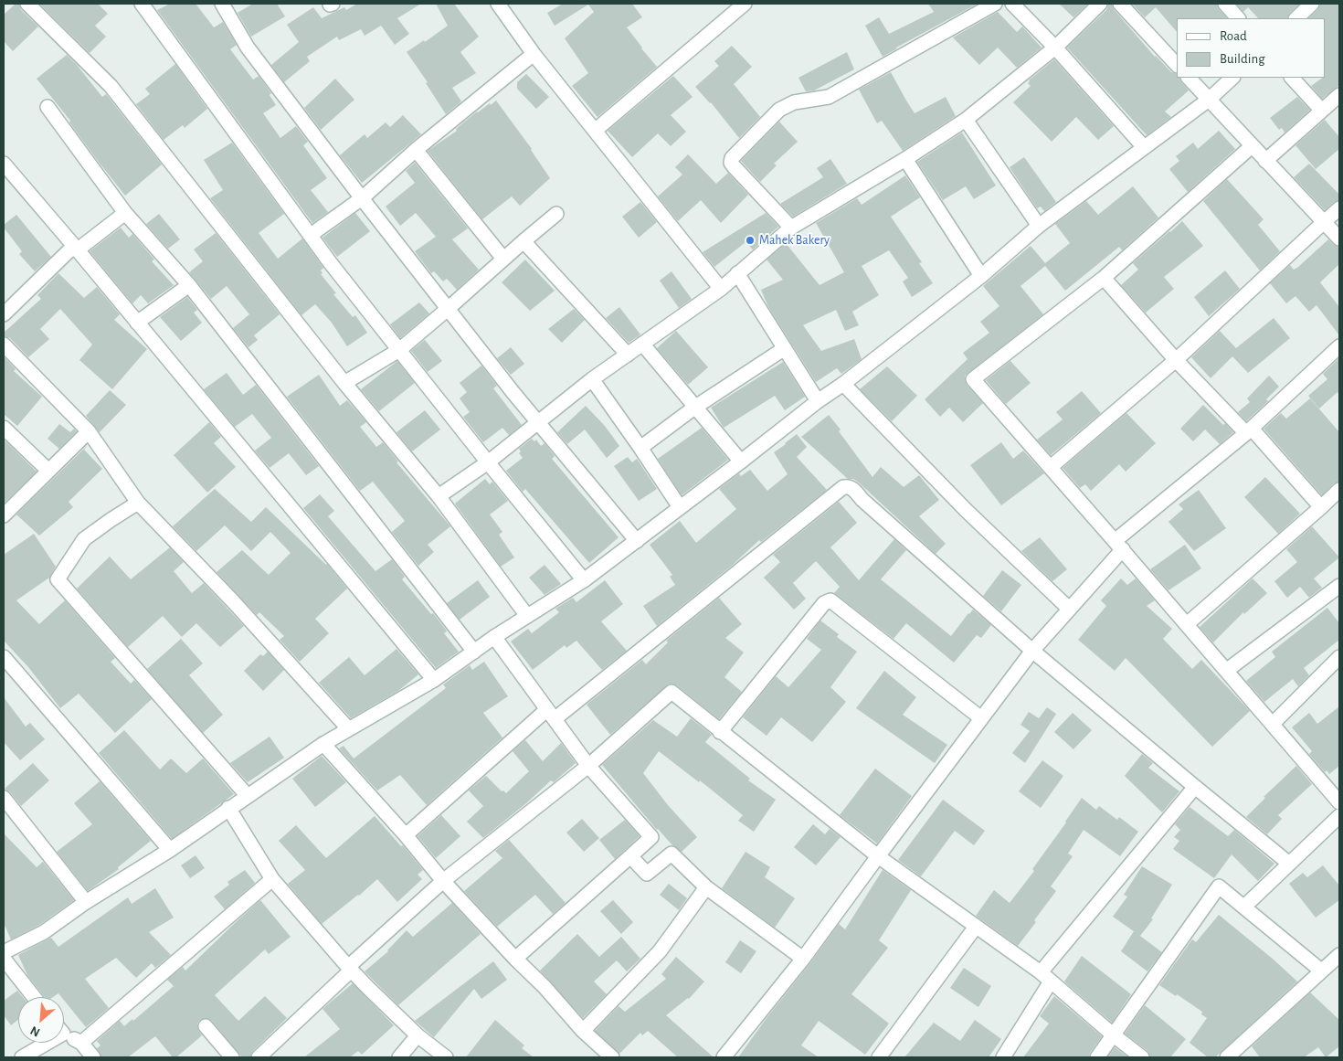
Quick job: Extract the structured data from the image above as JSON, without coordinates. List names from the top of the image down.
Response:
{
  "places": ["Mahek Bakery"],
  "legend": ["Road", "Building"],
  "north": "bottom left"
}
